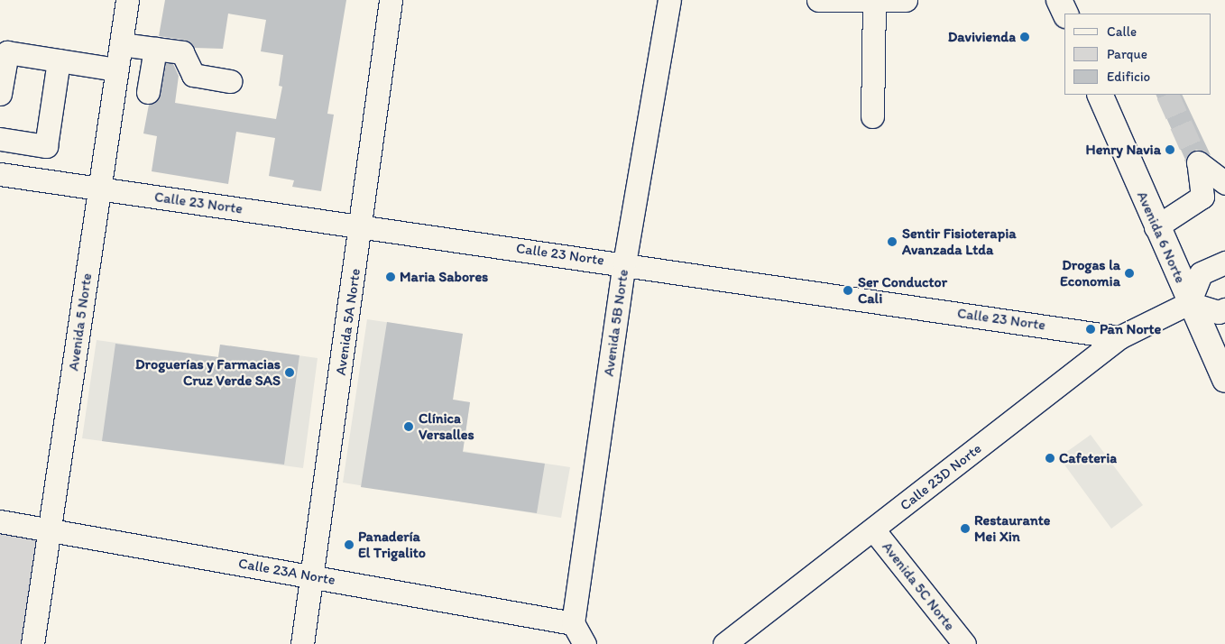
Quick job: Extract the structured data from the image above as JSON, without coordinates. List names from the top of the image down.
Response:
{
  "streets": {
    "main road": ["Avenida 6 Norte"],
    "street": [
      "Calle 23 Norte",
      "Avenida 5 Norte",
      "Avenida 5A Norte",
      "Avenida 5B Norte",
      "Calle 23D Norte",
      "Calle 23A Norte",
      "Avenida 5C Norte"
    ]
  },
  "crossings": [
    ["Calle 23 Norte", "Avenida 5 Norte"],
    ["Calle 23 Norte", "Avenida 5A Norte"],
    ["Calle 23 Norte", "Avenida 5B Norte"],
    ["Calle 23 Norte", "Calle 23D Norte"],
    ["Avenida 6 Norte", "Calle 23D Norte"],
    ["Avenida 5 Norte", "Calle 23A Norte"],
    ["Avenida 5A Norte", "Calle 23A Norte"],
    ["Avenida 5B Norte", "Calle 23A Norte"],
    ["Calle 23D Norte", "Avenida 5C Norte"]
  ],
  "places": [
    "Davivienda",
    "Henry Navia",
    "Sentir Fisioterapia Avanzada Ltda",
    "Drogas la Economia",
    "Maria Sabores",
    "Ser Conductor Cali",
    "Pan Norte",
    "Droguerías y Farmacias Cruz Verde SAS",
    "Clínica Versalles",
    "Cafeteria",
    "Restaurante Mei Xin",
    "Panadería El Trigalito"
  ],
  "legend": ["Calle", "Parque", "Edificio"]
}
